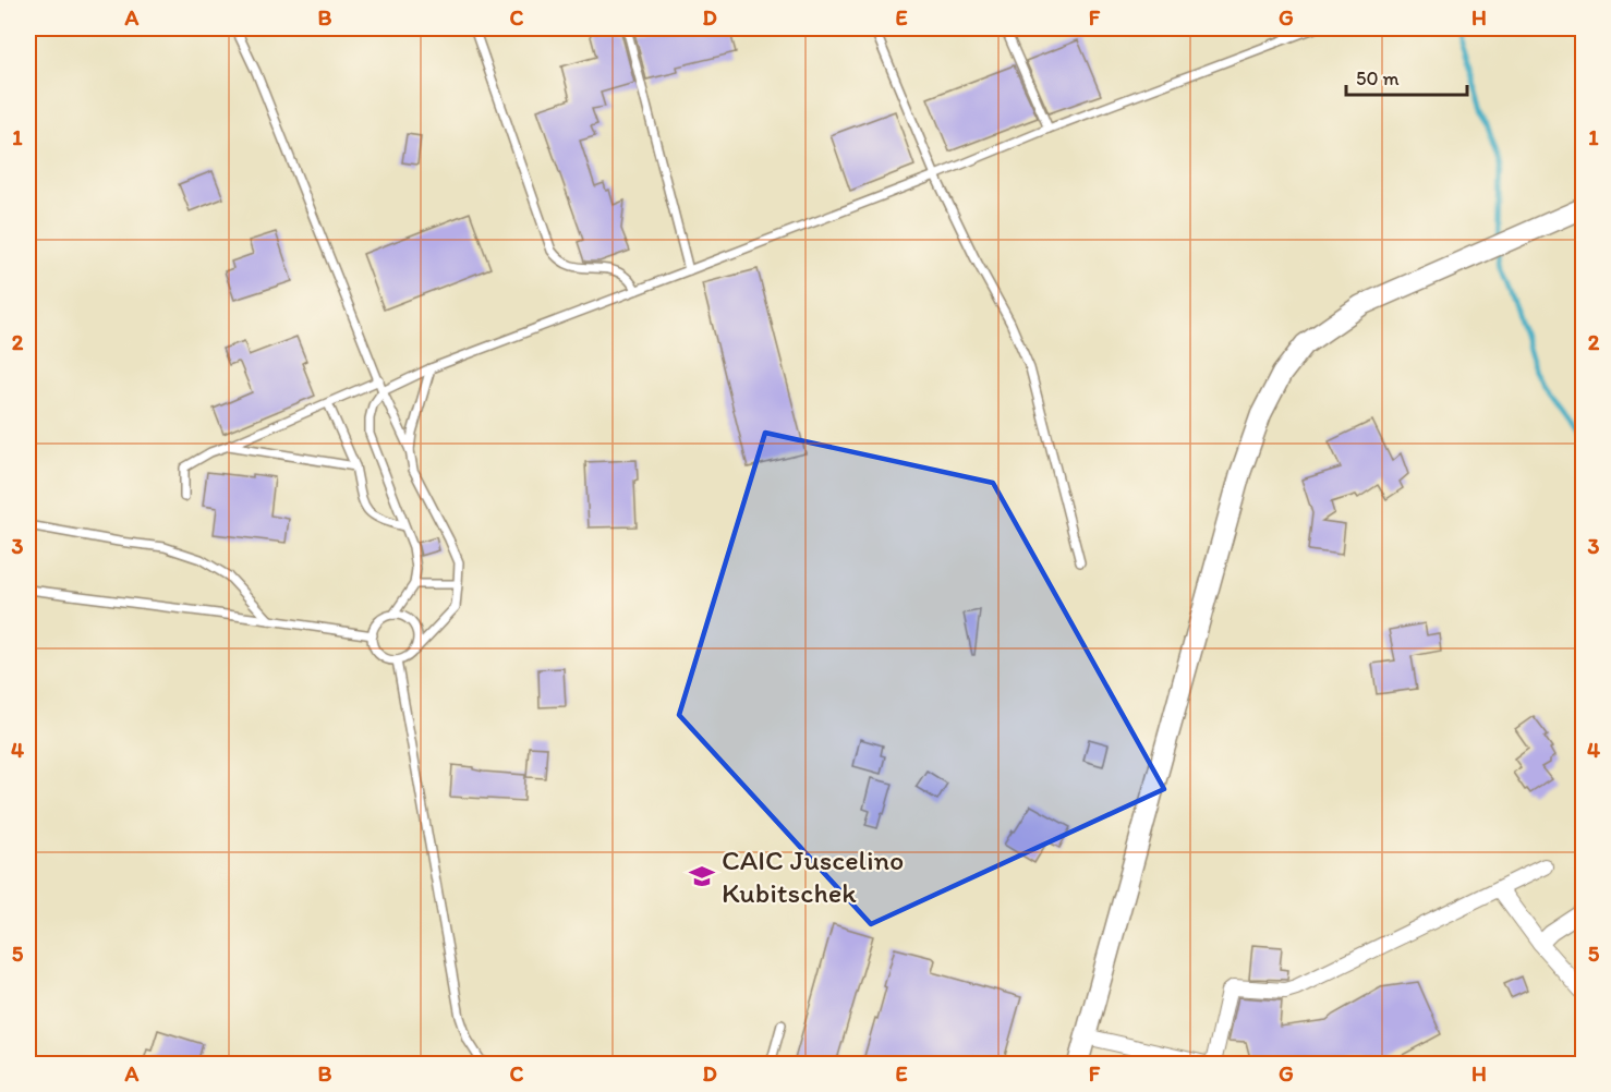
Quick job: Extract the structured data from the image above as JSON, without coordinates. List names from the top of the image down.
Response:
{
  "places": {
    "school or university": ["CAIC Juscelino Kubitschek"]
  },
  "scale_bar": "50 m",
  "grid": {
    "columns": [
      "A",
      "B",
      "C",
      "D",
      "E",
      "F",
      "G",
      "H"
    ],
    "rows": [
      "1",
      "2",
      "3",
      "4",
      "5"
    ]
  }
}
